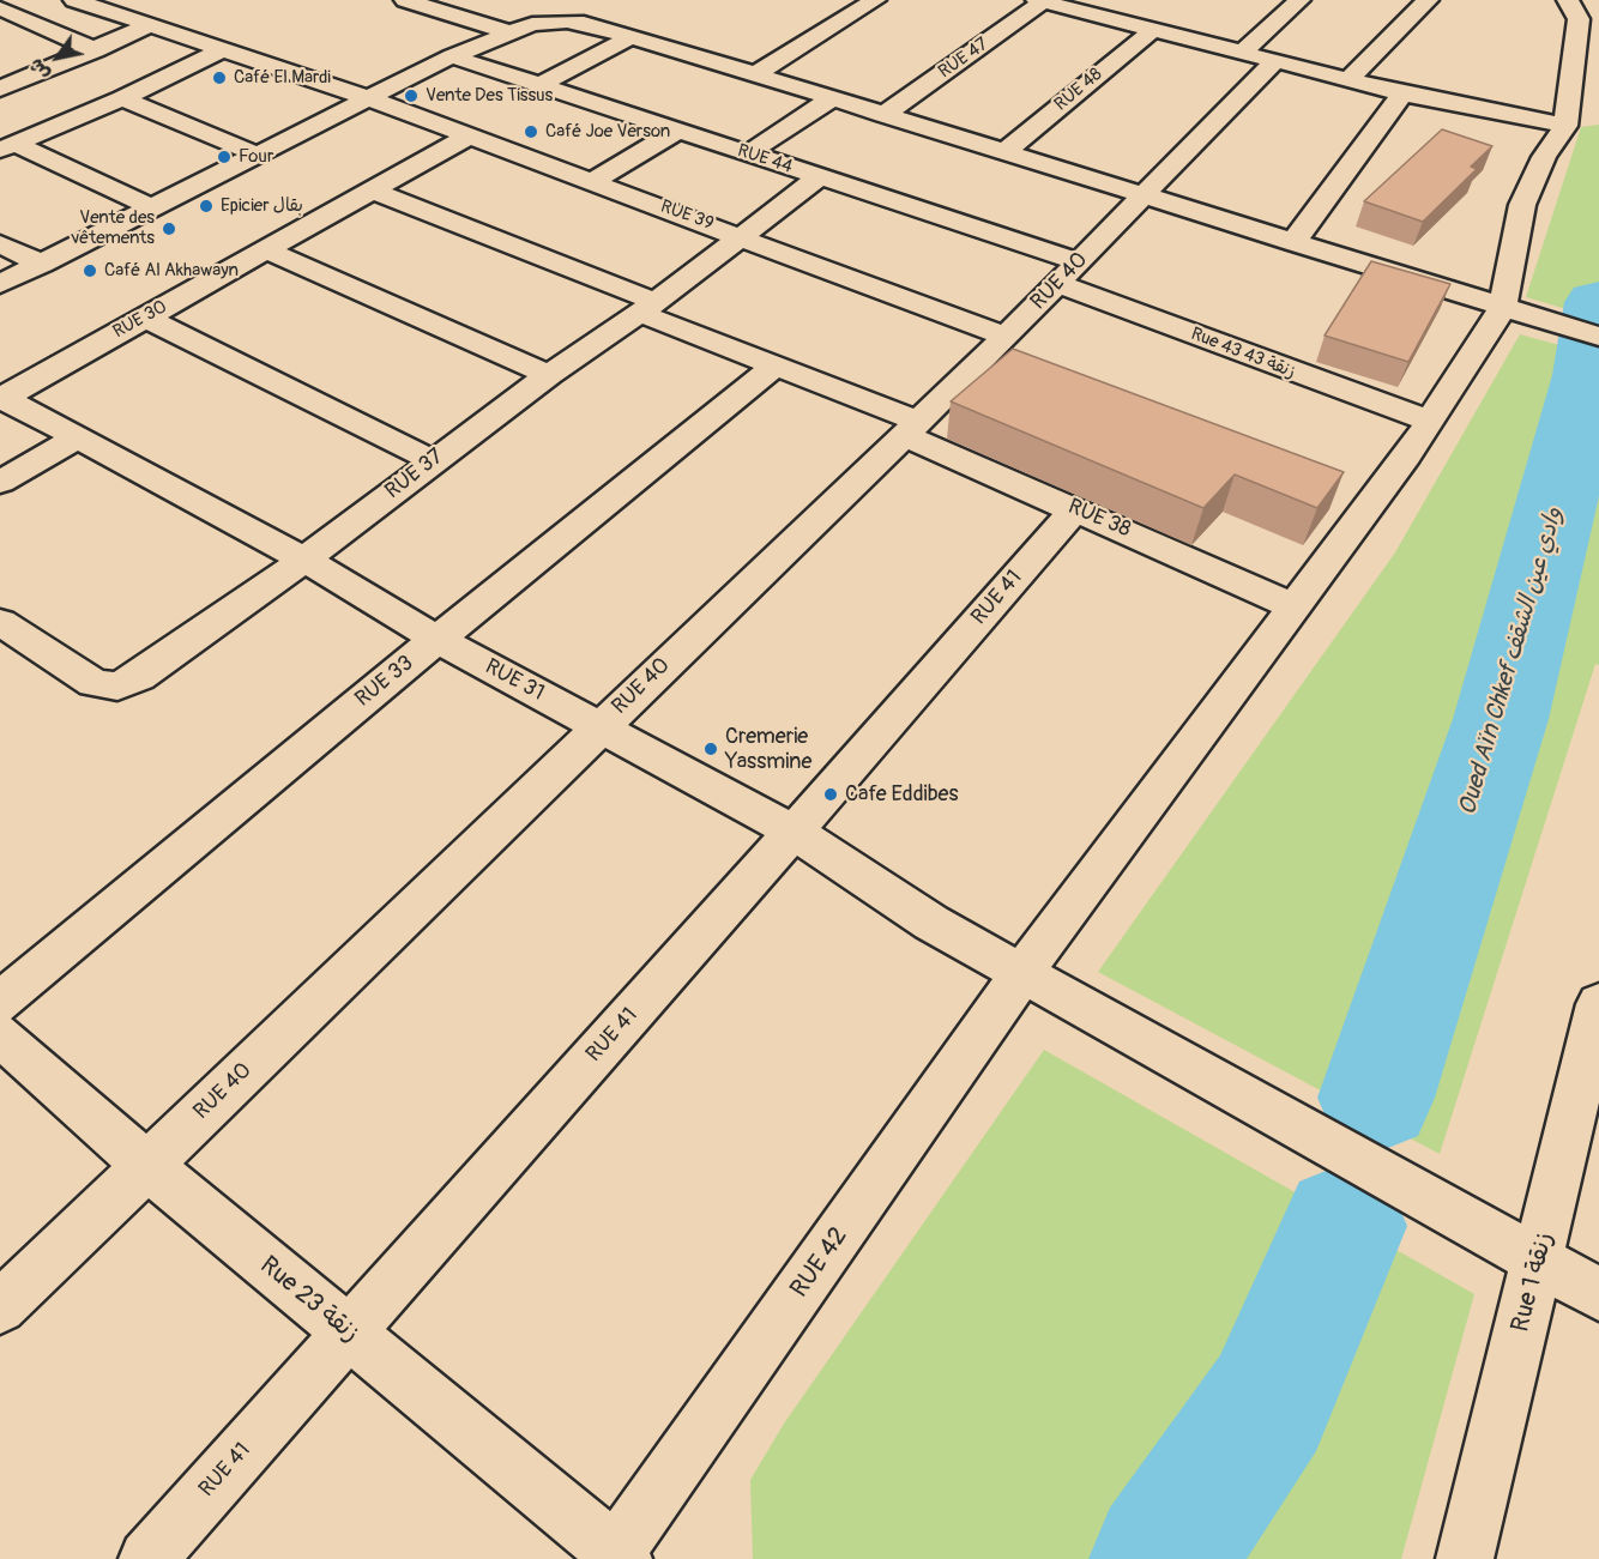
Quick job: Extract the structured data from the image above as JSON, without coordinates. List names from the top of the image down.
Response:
{
  "streets": {
    "street": [
      "RUE 47",
      "RUE 48",
      "RUE 44",
      "RUE 39",
      "RUE 40",
      "RUE 30",
      "Rue 43 زنقة 43",
      "RUE 37",
      "RUE 38",
      "RUE 41",
      "RUE 31",
      "RUE 33",
      "RUE 42",
      "Rue 1 زنقة",
      "Rue 23 زنقة"
    ]
  },
  "crossings": [
    ["RUE 44", "RUE 40"],
    ["RUE 44", "Rue 43 زنقة 43"],
    ["RUE 44", "RUE 37"],
    ["RUE 39", "RUE 40"],
    ["RUE 39", "RUE 30"],
    ["RUE 39", "RUE 37"],
    ["RUE 40", "Rue 43 زنقة 43"],
    ["RUE 40", "RUE 38"],
    ["RUE 40", "RUE 31"],
    ["RUE 40", "Rue 23 زنقة"],
    ["RUE 30", "RUE 38"],
    ["RUE 30", "RUE 31"],
    ["Rue 43 زنقة 43", "RUE 42"],
    ["RUE 37", "RUE 38"],
    ["RUE 37", "RUE 31"],
    ["RUE 38", "RUE 41"],
    ["RUE 38", "RUE 33"],
    ["RUE 38", "RUE 42"],
    ["RUE 41", "RUE 31"],
    ["RUE 41", "Rue 23 زنقة"],
    ["RUE 31", "RUE 33"],
    ["RUE 31", "RUE 42"],
    ["RUE 31", "Rue 1 زنقة"],
    ["RUE 42", "Rue 23 زنقة"]
  ],
  "water": ["Oued Aïn Chkef وادي عين الشقف"],
  "places": [
    "Café El Mardi",
    "Vente Des Tissus",
    "Café Joe Verson",
    "Four",
    "Epicier بقال",
    "Vente des vêtements",
    "Café Al Akhawayn",
    "Cremerie Yassmine",
    "Cafe Eddibes"
  ],
  "north": "bottom left"
}
